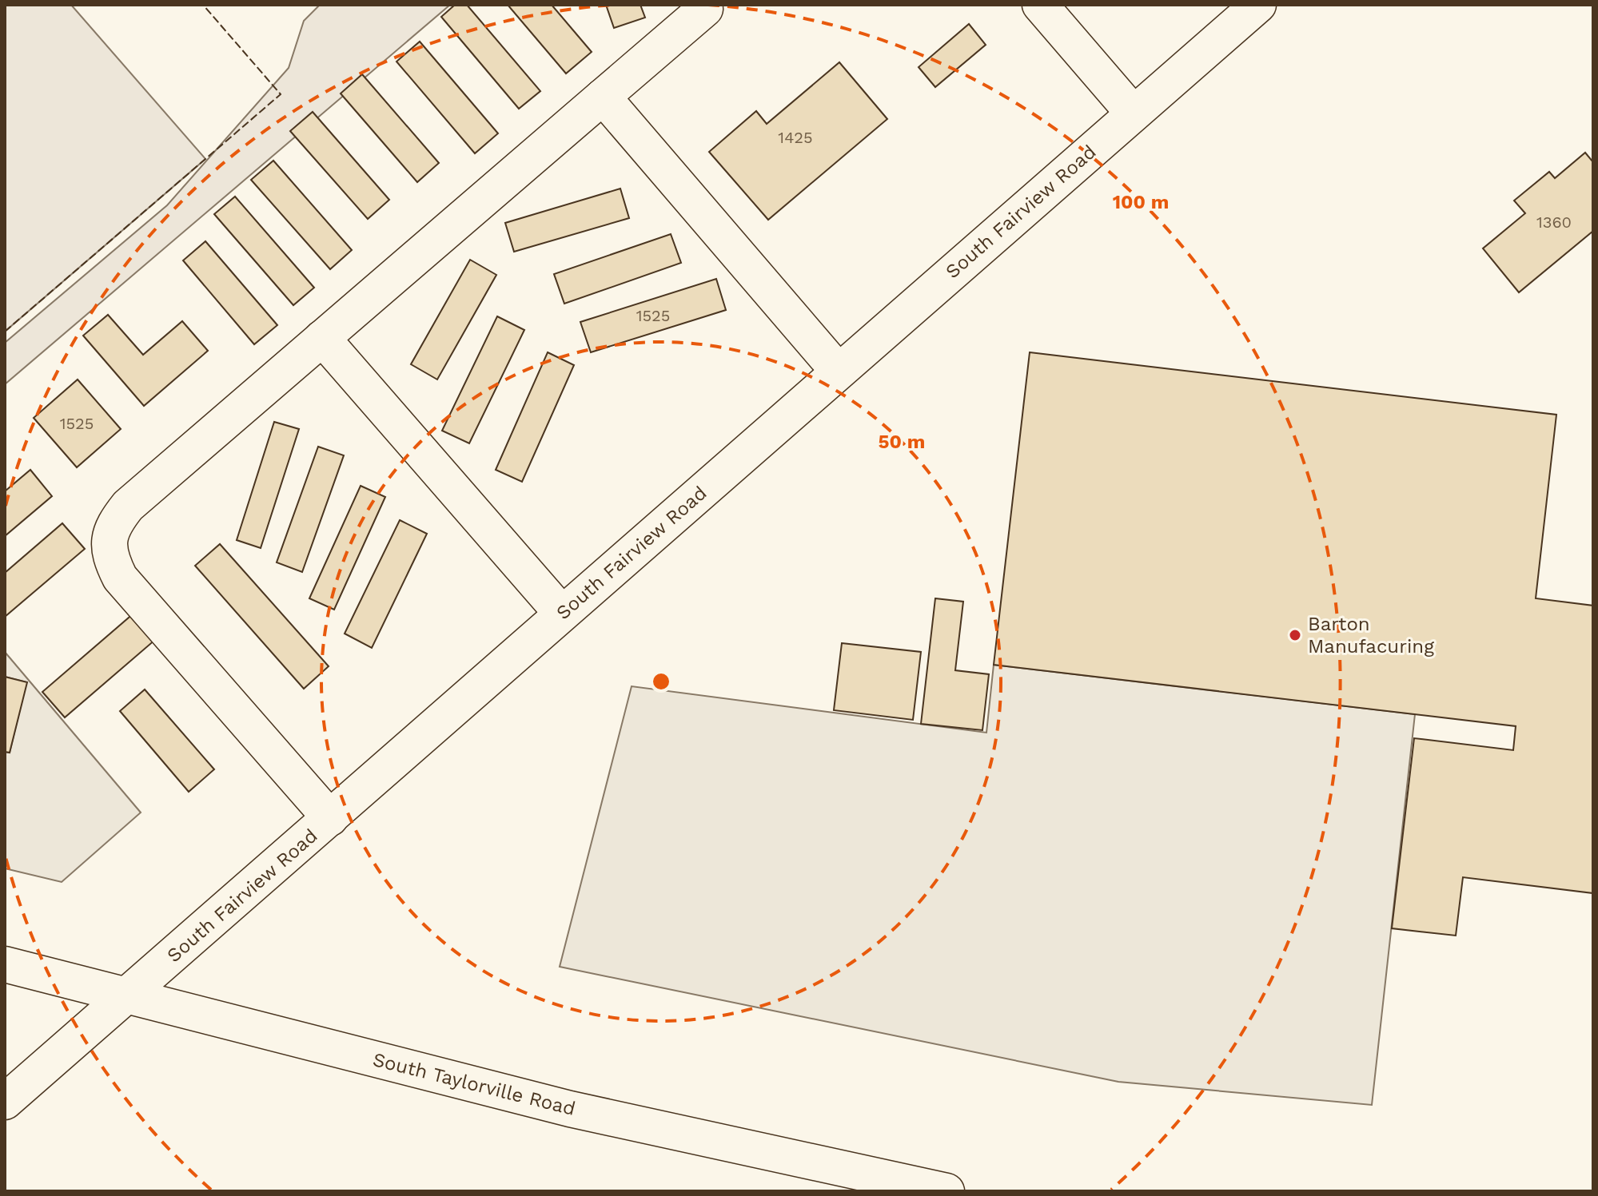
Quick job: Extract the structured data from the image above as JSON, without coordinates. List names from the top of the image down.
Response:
{
  "streets": {
    "street": ["South Fairview Road", "South Taylorville Road"]
  },
  "crossings": [
    ["South Fairview Road", "South Taylorville Road"]
  ],
  "places": ["Barton Manufacuring"],
  "house_numbers": [
    "1425",
    "1360",
    "1525",
    "1525"
  ],
  "rings": ["100 m", "50 m"]
}
